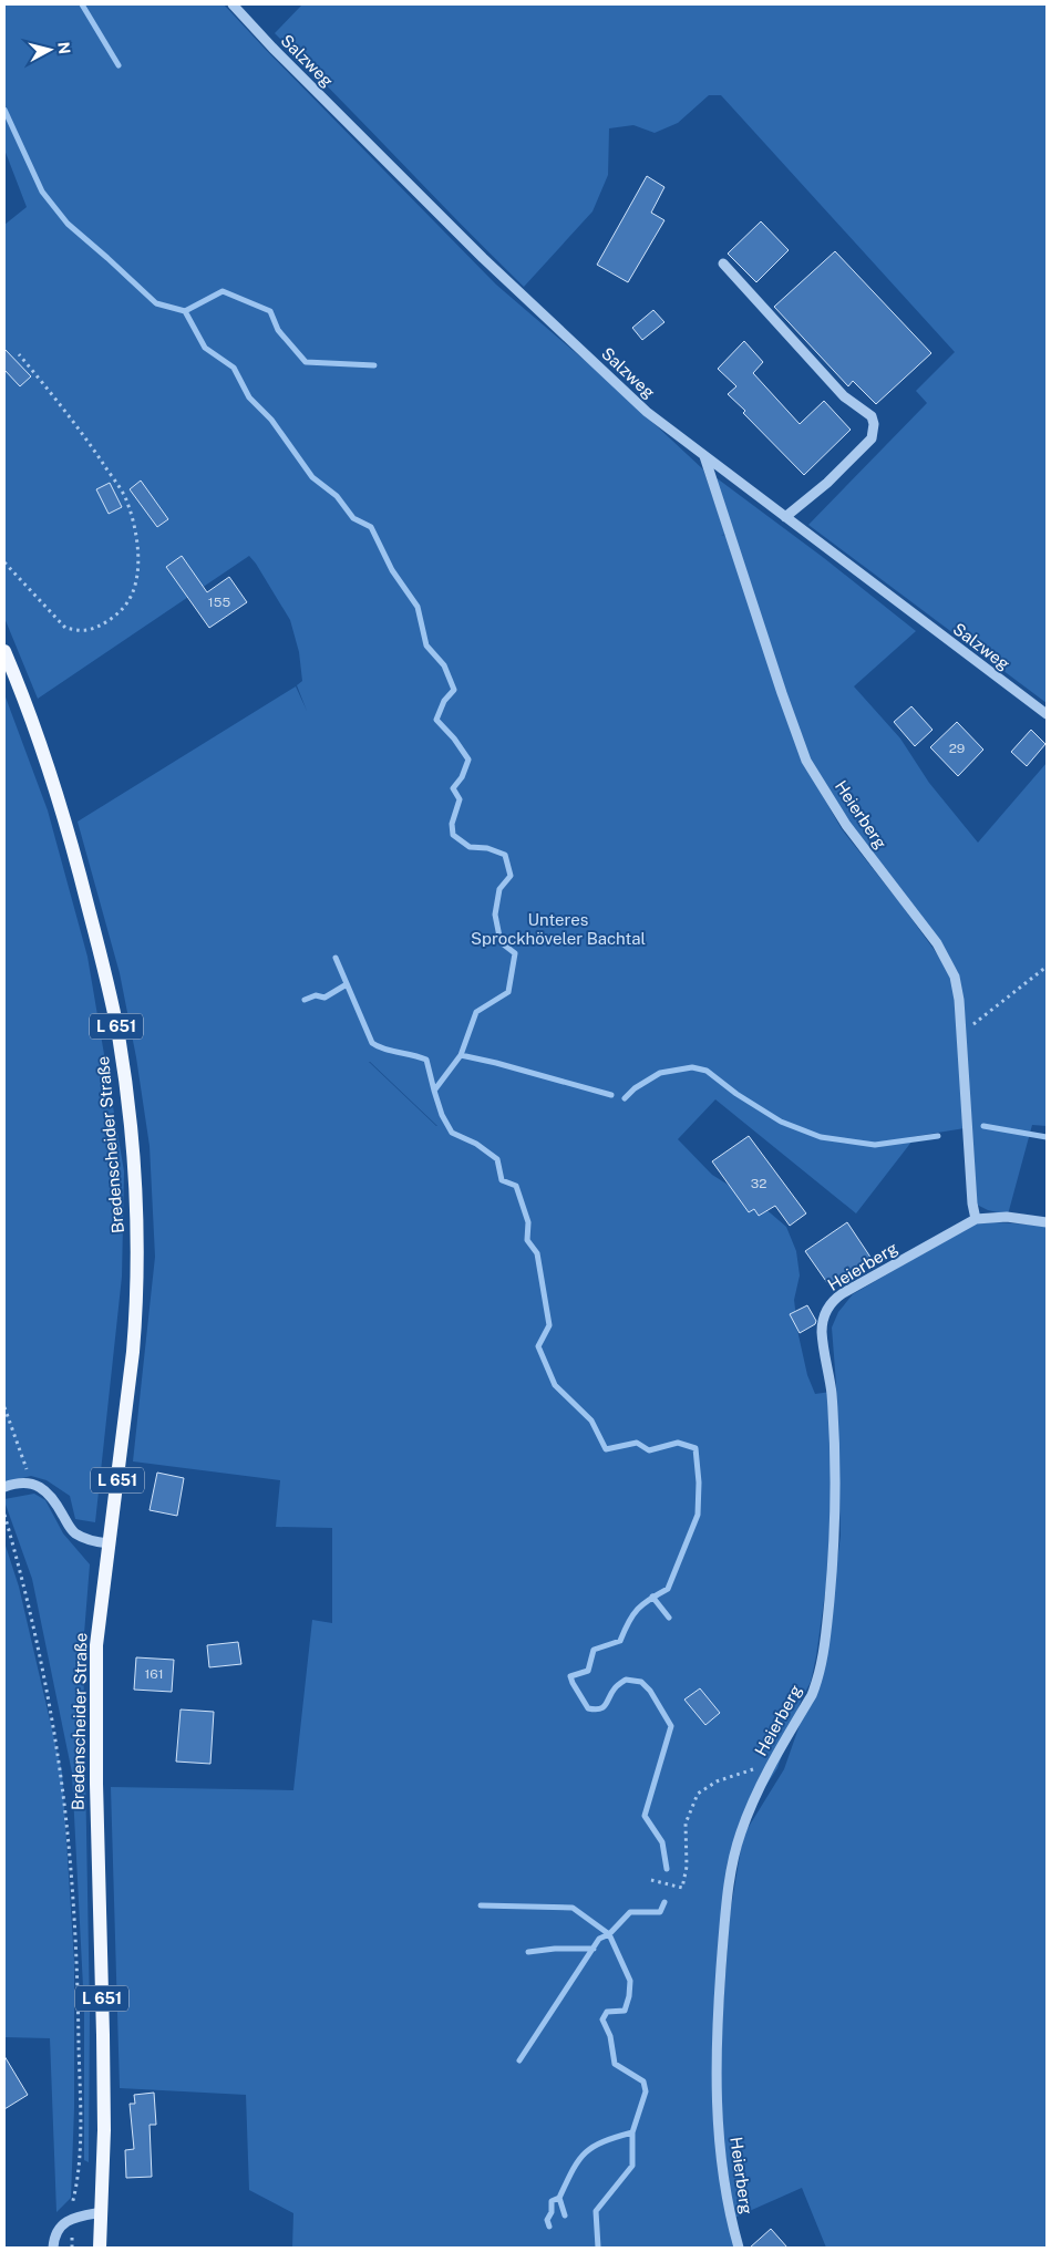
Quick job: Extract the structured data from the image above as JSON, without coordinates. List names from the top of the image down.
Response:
{
  "streets": {
    "main road": ["L 651", "Bredenscheider Straße"],
    "street": ["Salzweg", "Heierberg"]
  },
  "crossings": [
    ["Salzweg", "Heierberg"]
  ],
  "parks": ["Unteres Sprockhöveler Bachtal"],
  "house_numbers": [
    "155",
    "29",
    "32",
    "161"
  ],
  "north": "right"
}
